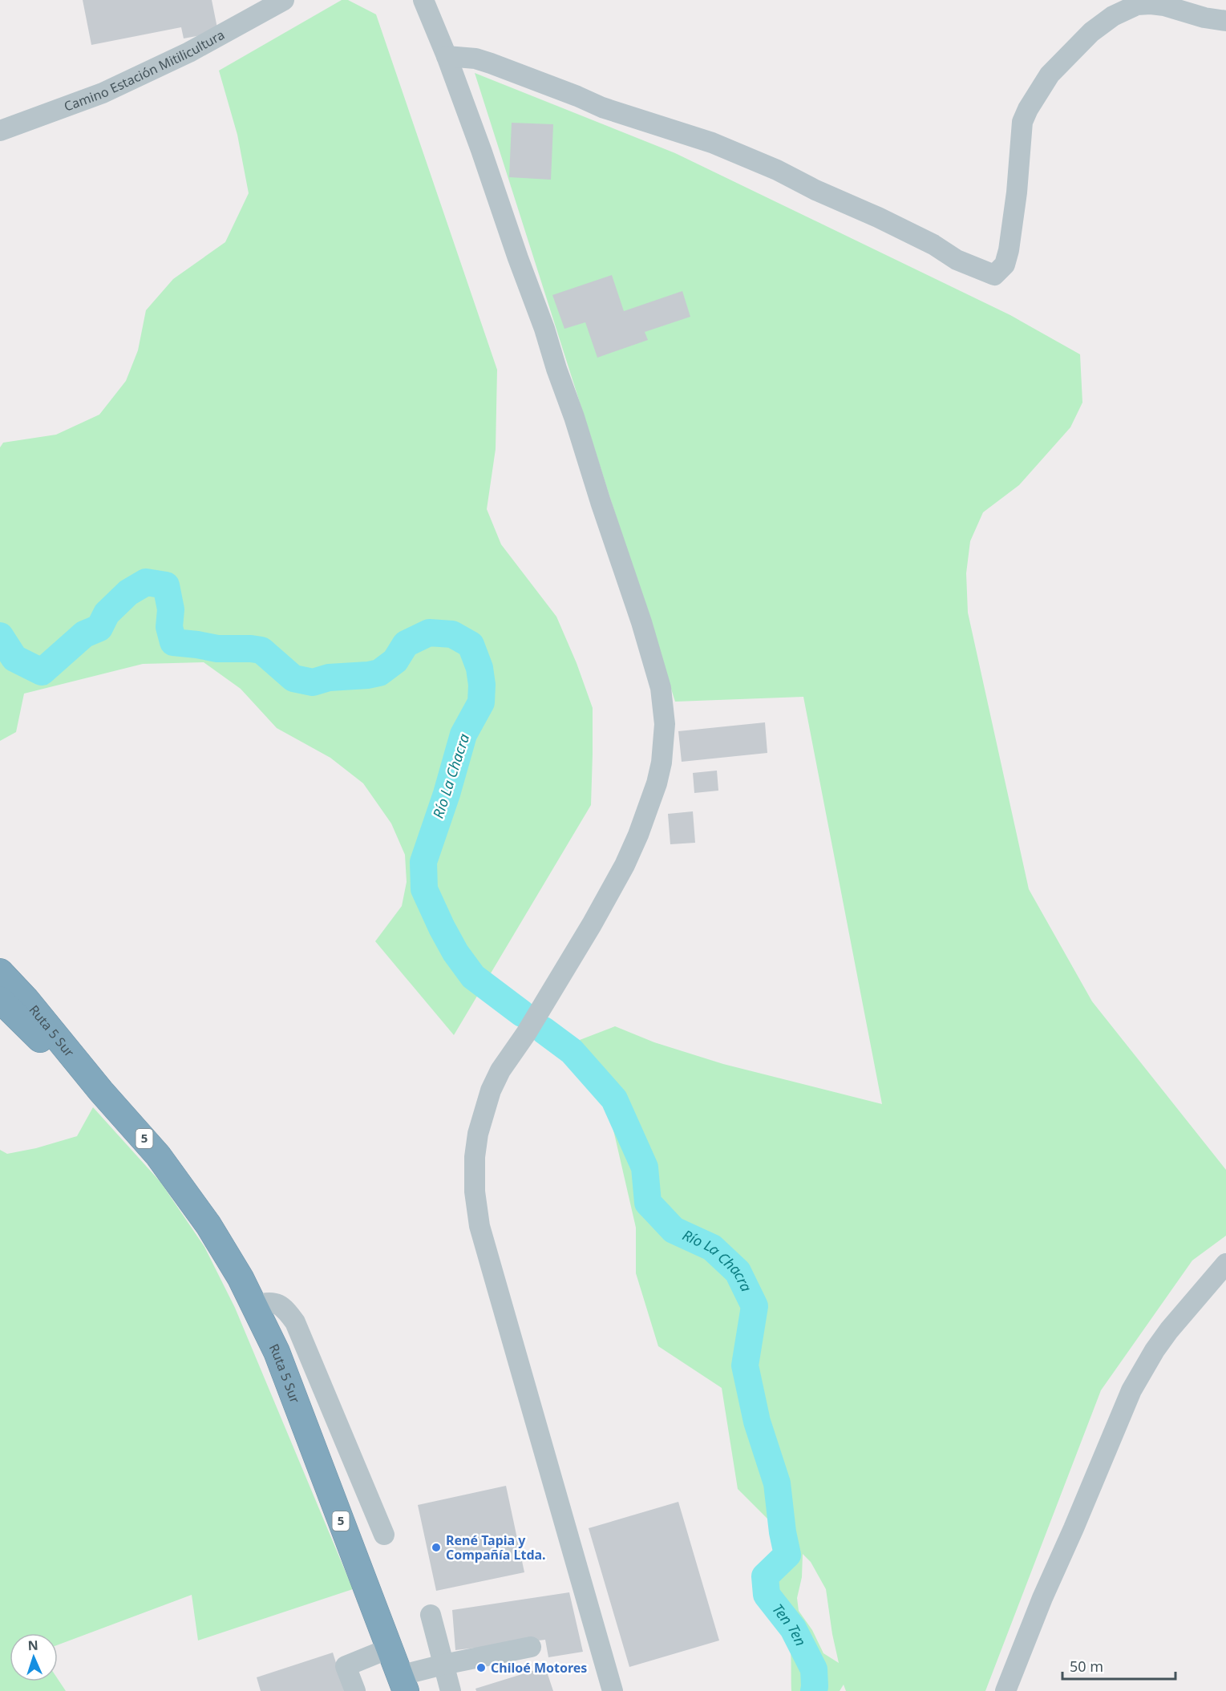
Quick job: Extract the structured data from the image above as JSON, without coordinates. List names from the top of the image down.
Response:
{
  "streets": {
    "highway": ["Ruta 5 Sur", "5"],
    "street": ["Camino Estación Mitilicultura"]
  },
  "water": ["Río La Chacra", "Ten Ten"],
  "places": ["René Tapia y Compañía Ltda.", "Chiloé Motores"],
  "scale_bar": "50 m",
  "north": "top"
}
